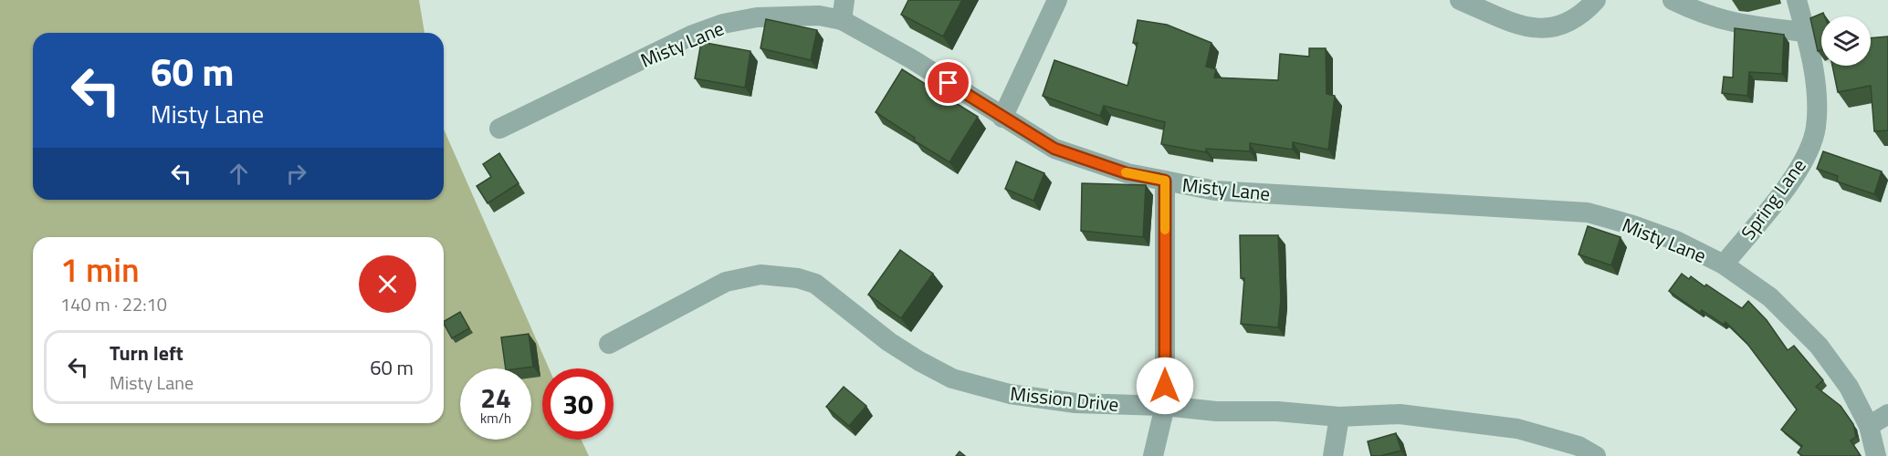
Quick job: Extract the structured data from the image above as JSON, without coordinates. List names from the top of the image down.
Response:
{
  "streets": {
    "street": ["Misty Lane", "Spring Lane", "Mission Drive"]
  },
  "crossings": [
    ["Misty Lane", "Spring Lane"]
  ],
  "page": {
    "turn": ["60 m", "Misty Lane"],
    "heading": ["1 min", "140 m · 22:10"],
    "list": [
      {
        "name": "Turn left",
        "note": "Misty Lane",
        "value": "60 m"
      }
    ],
    "speed": "24 km/h",
    "limit": "30"
  }
}
